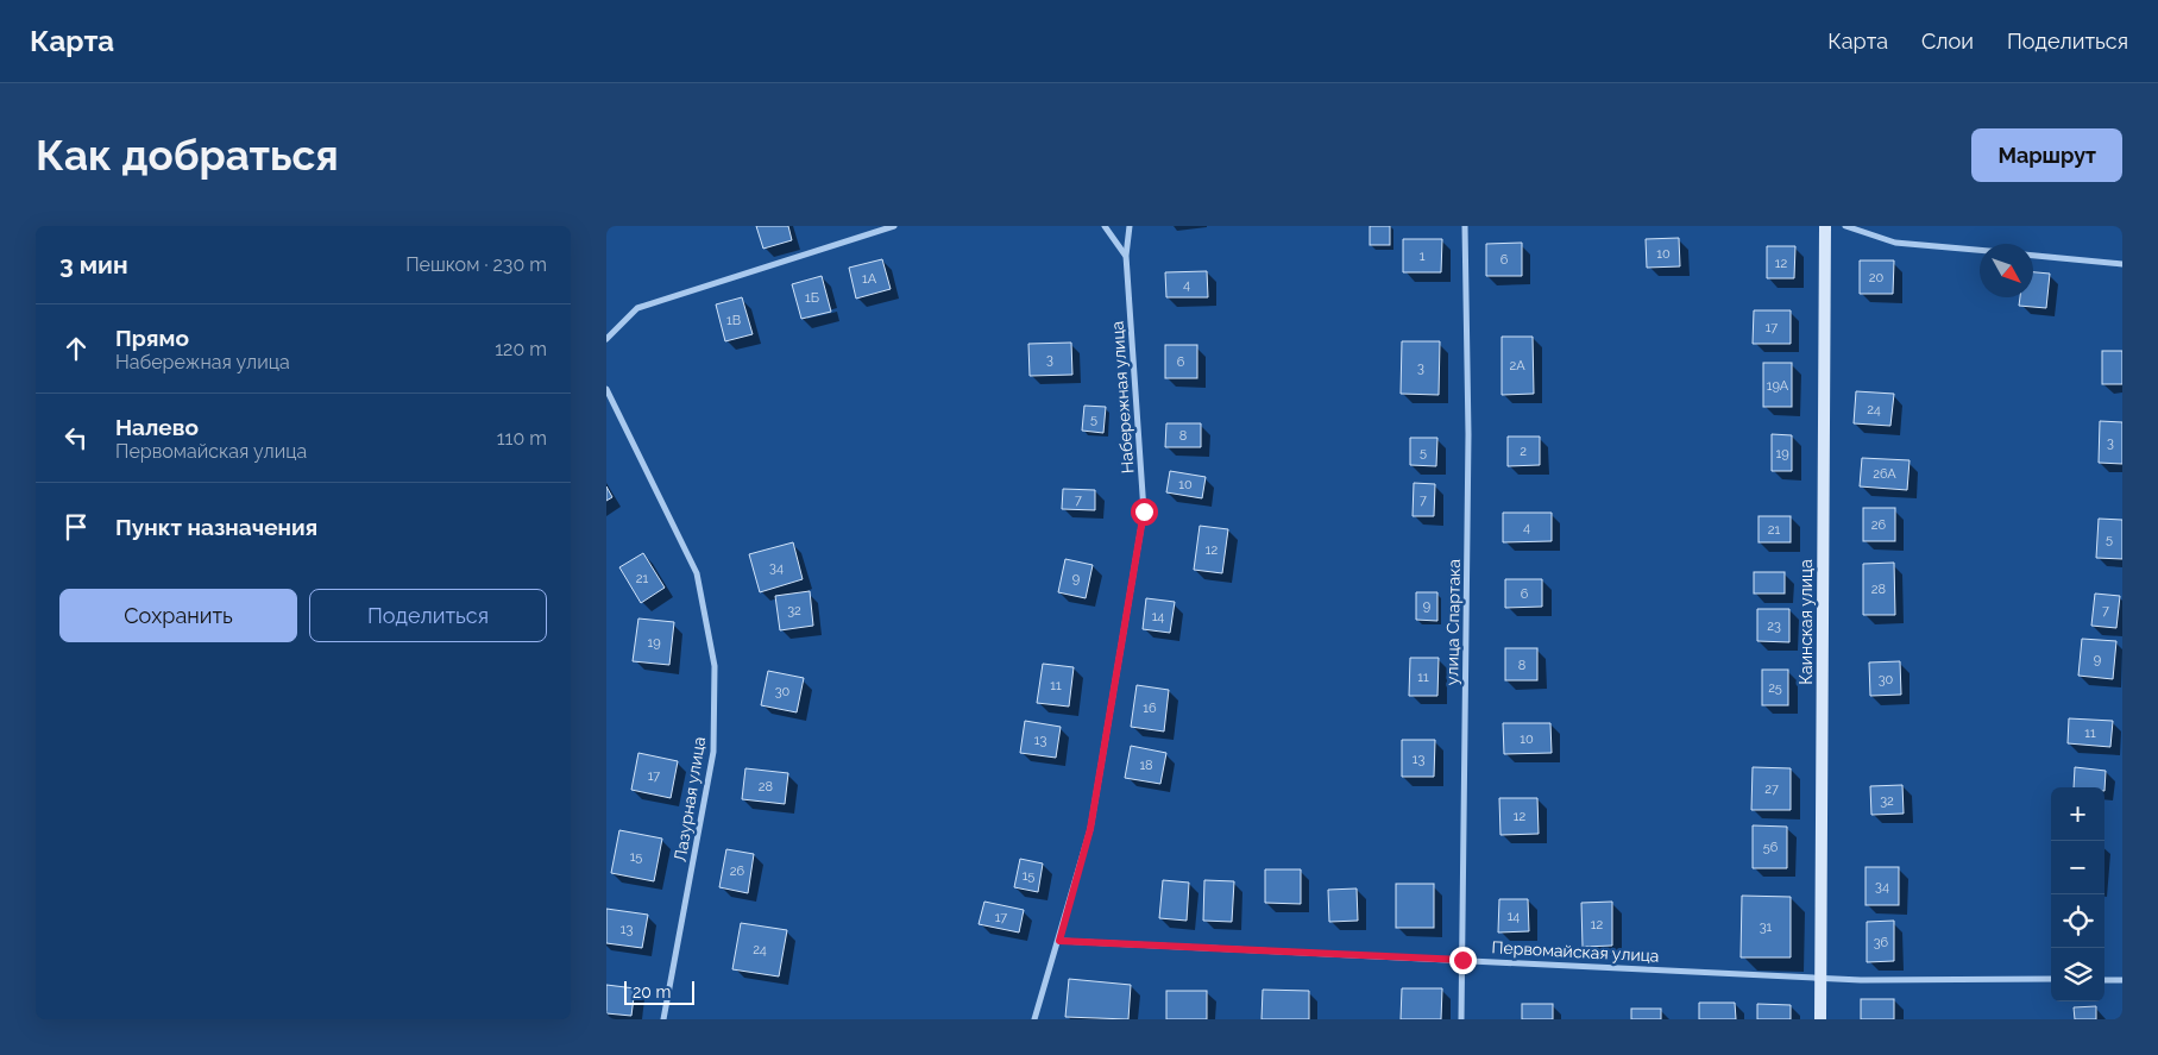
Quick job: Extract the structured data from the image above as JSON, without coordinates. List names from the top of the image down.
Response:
{
  "streets": {
    "main road": ["Каинская улица"],
    "street": [
      "Набережная улица",
      "улица Спартака",
      "Лазурная улица",
      "Первомайская улица"
    ]
  },
  "crossings": [
    ["Набережная улица", "Первомайская улица"],
    ["улица Спартака", "Первомайская улица"],
    ["Каинская улица", "Первомайская улица"]
  ],
  "house_numbers": [
    "10",
    "1",
    "6",
    "12",
    "20",
    "1А",
    "4",
    "1Б",
    "1В",
    "17",
    "3",
    "6",
    "2А",
    "3",
    "19А",
    "24",
    "5",
    "8",
    "3",
    "2",
    "5",
    "19",
    "26А",
    "10",
    "7",
    "7",
    "26",
    "4",
    "21",
    "5",
    "12",
    "34",
    "21",
    "9",
    "28",
    "6",
    "9",
    "32",
    "7",
    "14",
    "23",
    "19",
    "9",
    "8",
    "11",
    "30",
    "11",
    "25",
    "30",
    "16",
    "11",
    "10",
    "13",
    "13",
    "18",
    "17",
    "28",
    "27",
    "32",
    "12",
    "56",
    "15",
    "26",
    "15",
    "34",
    "14",
    "17",
    "12",
    "31",
    "13",
    "36",
    "24"
  ],
  "scale_bar": "20 m",
  "north": "bottom right",
  "page": {
    "header": "Карта",
    "nav": ["Карта", "Слои", "Поделиться"],
    "buttons": [
      "Маршрут",
      ["Сохранить", "Поделиться"]
    ],
    "title": "Как добраться",
    "heading": ["3 мин", "Пешком · 230 m"],
    "list": [
      ["Прямо", "Набережная улица", "120 m"],
      ["Налево", "Первомайская улица", "110 m"],
      "Пункт назначения"
    ],
    "map_buttons": ["+", "−"],
    "scale": "20 m"
  }
}
